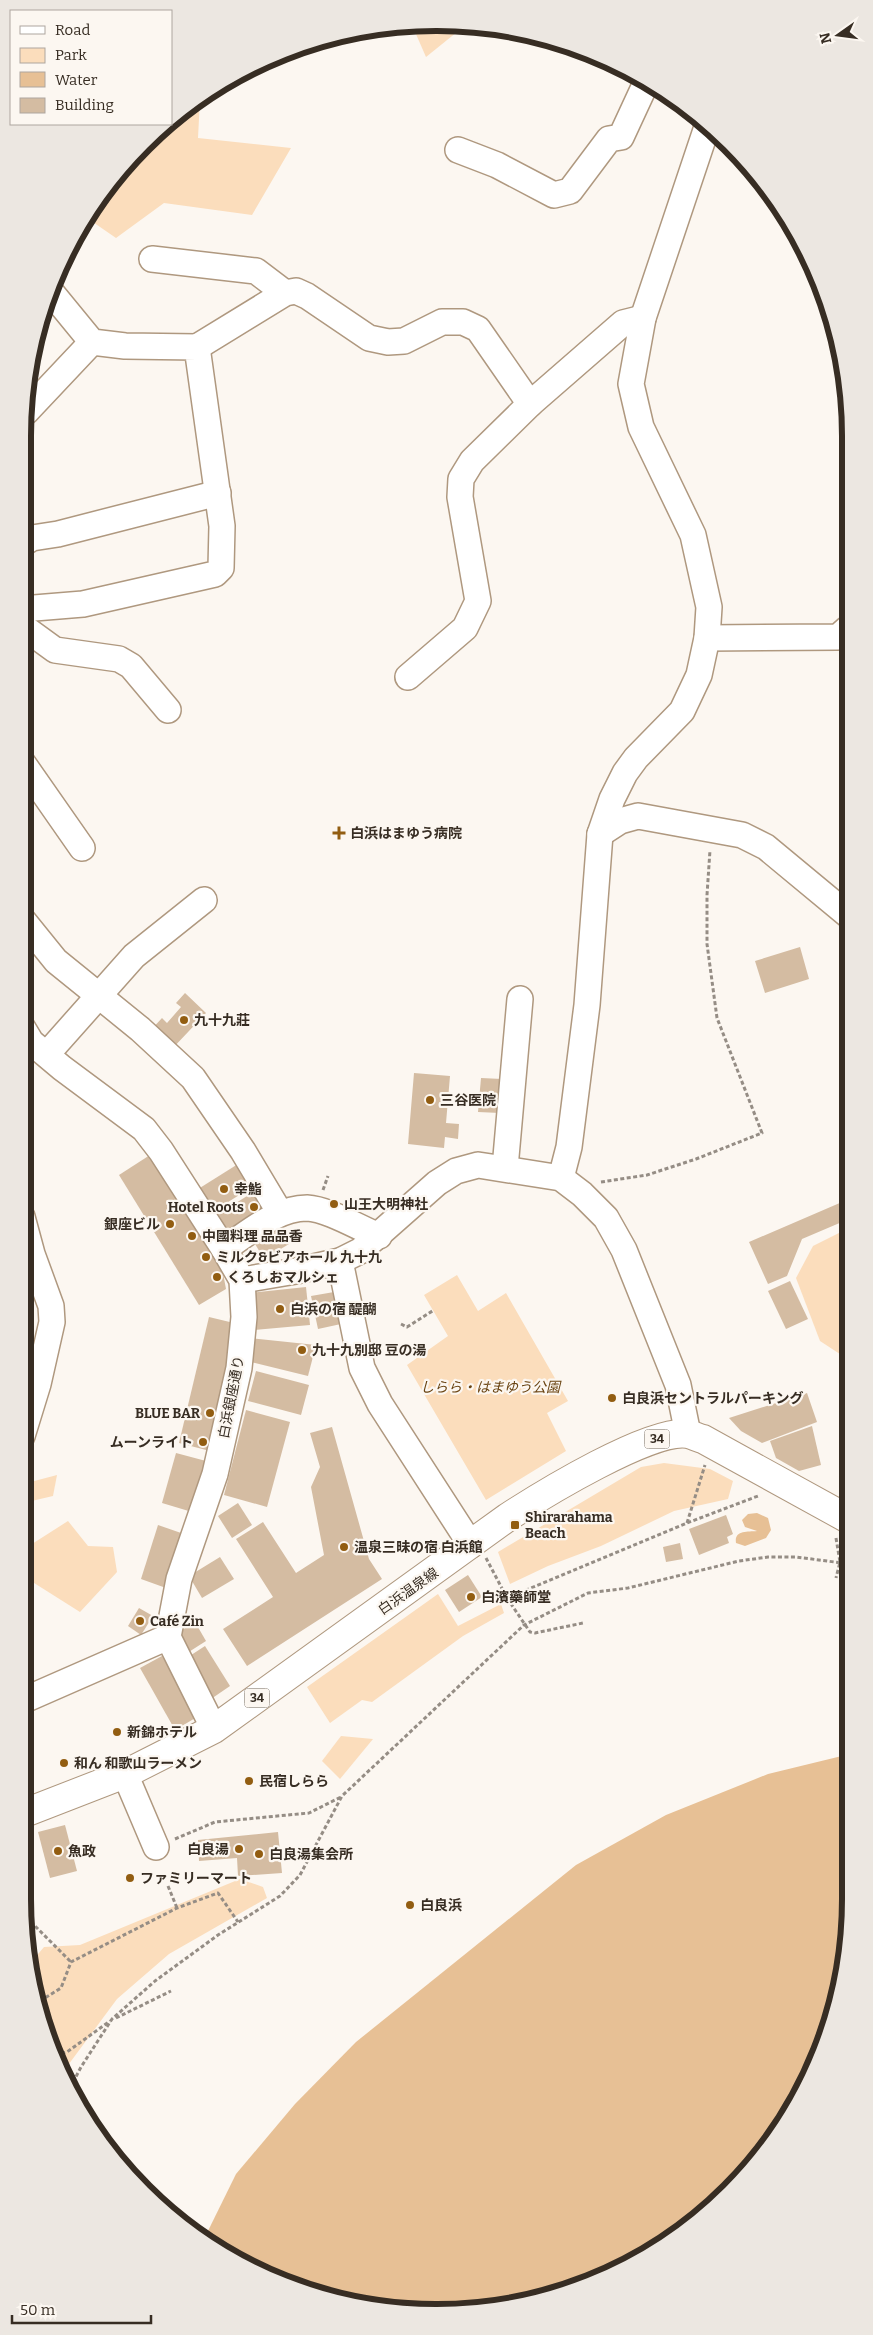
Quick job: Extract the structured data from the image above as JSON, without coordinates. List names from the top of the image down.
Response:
{
  "streets": {
    "main road": ["34", "白浜温泉線"],
    "street": ["白浜銀座通り"]
  },
  "parks": ["しらら・はまゆう公園"],
  "places": {
    "health": ["白浜はまゆう病院"],
    "other": [
      "九十九莊",
      "三谷医院",
      "幸鮨",
      "山王大明神社",
      "Hotel Roots",
      "銀座ビル",
      "中國料理 品品香",
      "ミルク&ビアホール 九十九",
      "くろしおマルシェ",
      "白浜の宿 醍醐",
      "九十九別邸 豆の湯",
      "白良浜セントラルパーキング",
      "BLUE BAR",
      "ムーンライト",
      "温泉三昧の宿 白浜館",
      "白濱藥師堂",
      "Café Zin",
      "新錦ホテル",
      "和ん 和歌山ラーメン",
      "民宿しらら",
      "白良湯",
      "魚政",
      "白良湯集会所",
      "ファミリーマート",
      "白良浜"
    ],
    "transit": ["Shirarahama Beach"]
  },
  "legend": [
    "Road",
    "Park",
    "Water",
    "Building"
  ],
  "scale_bar": "50 m",
  "north": "left"
}
